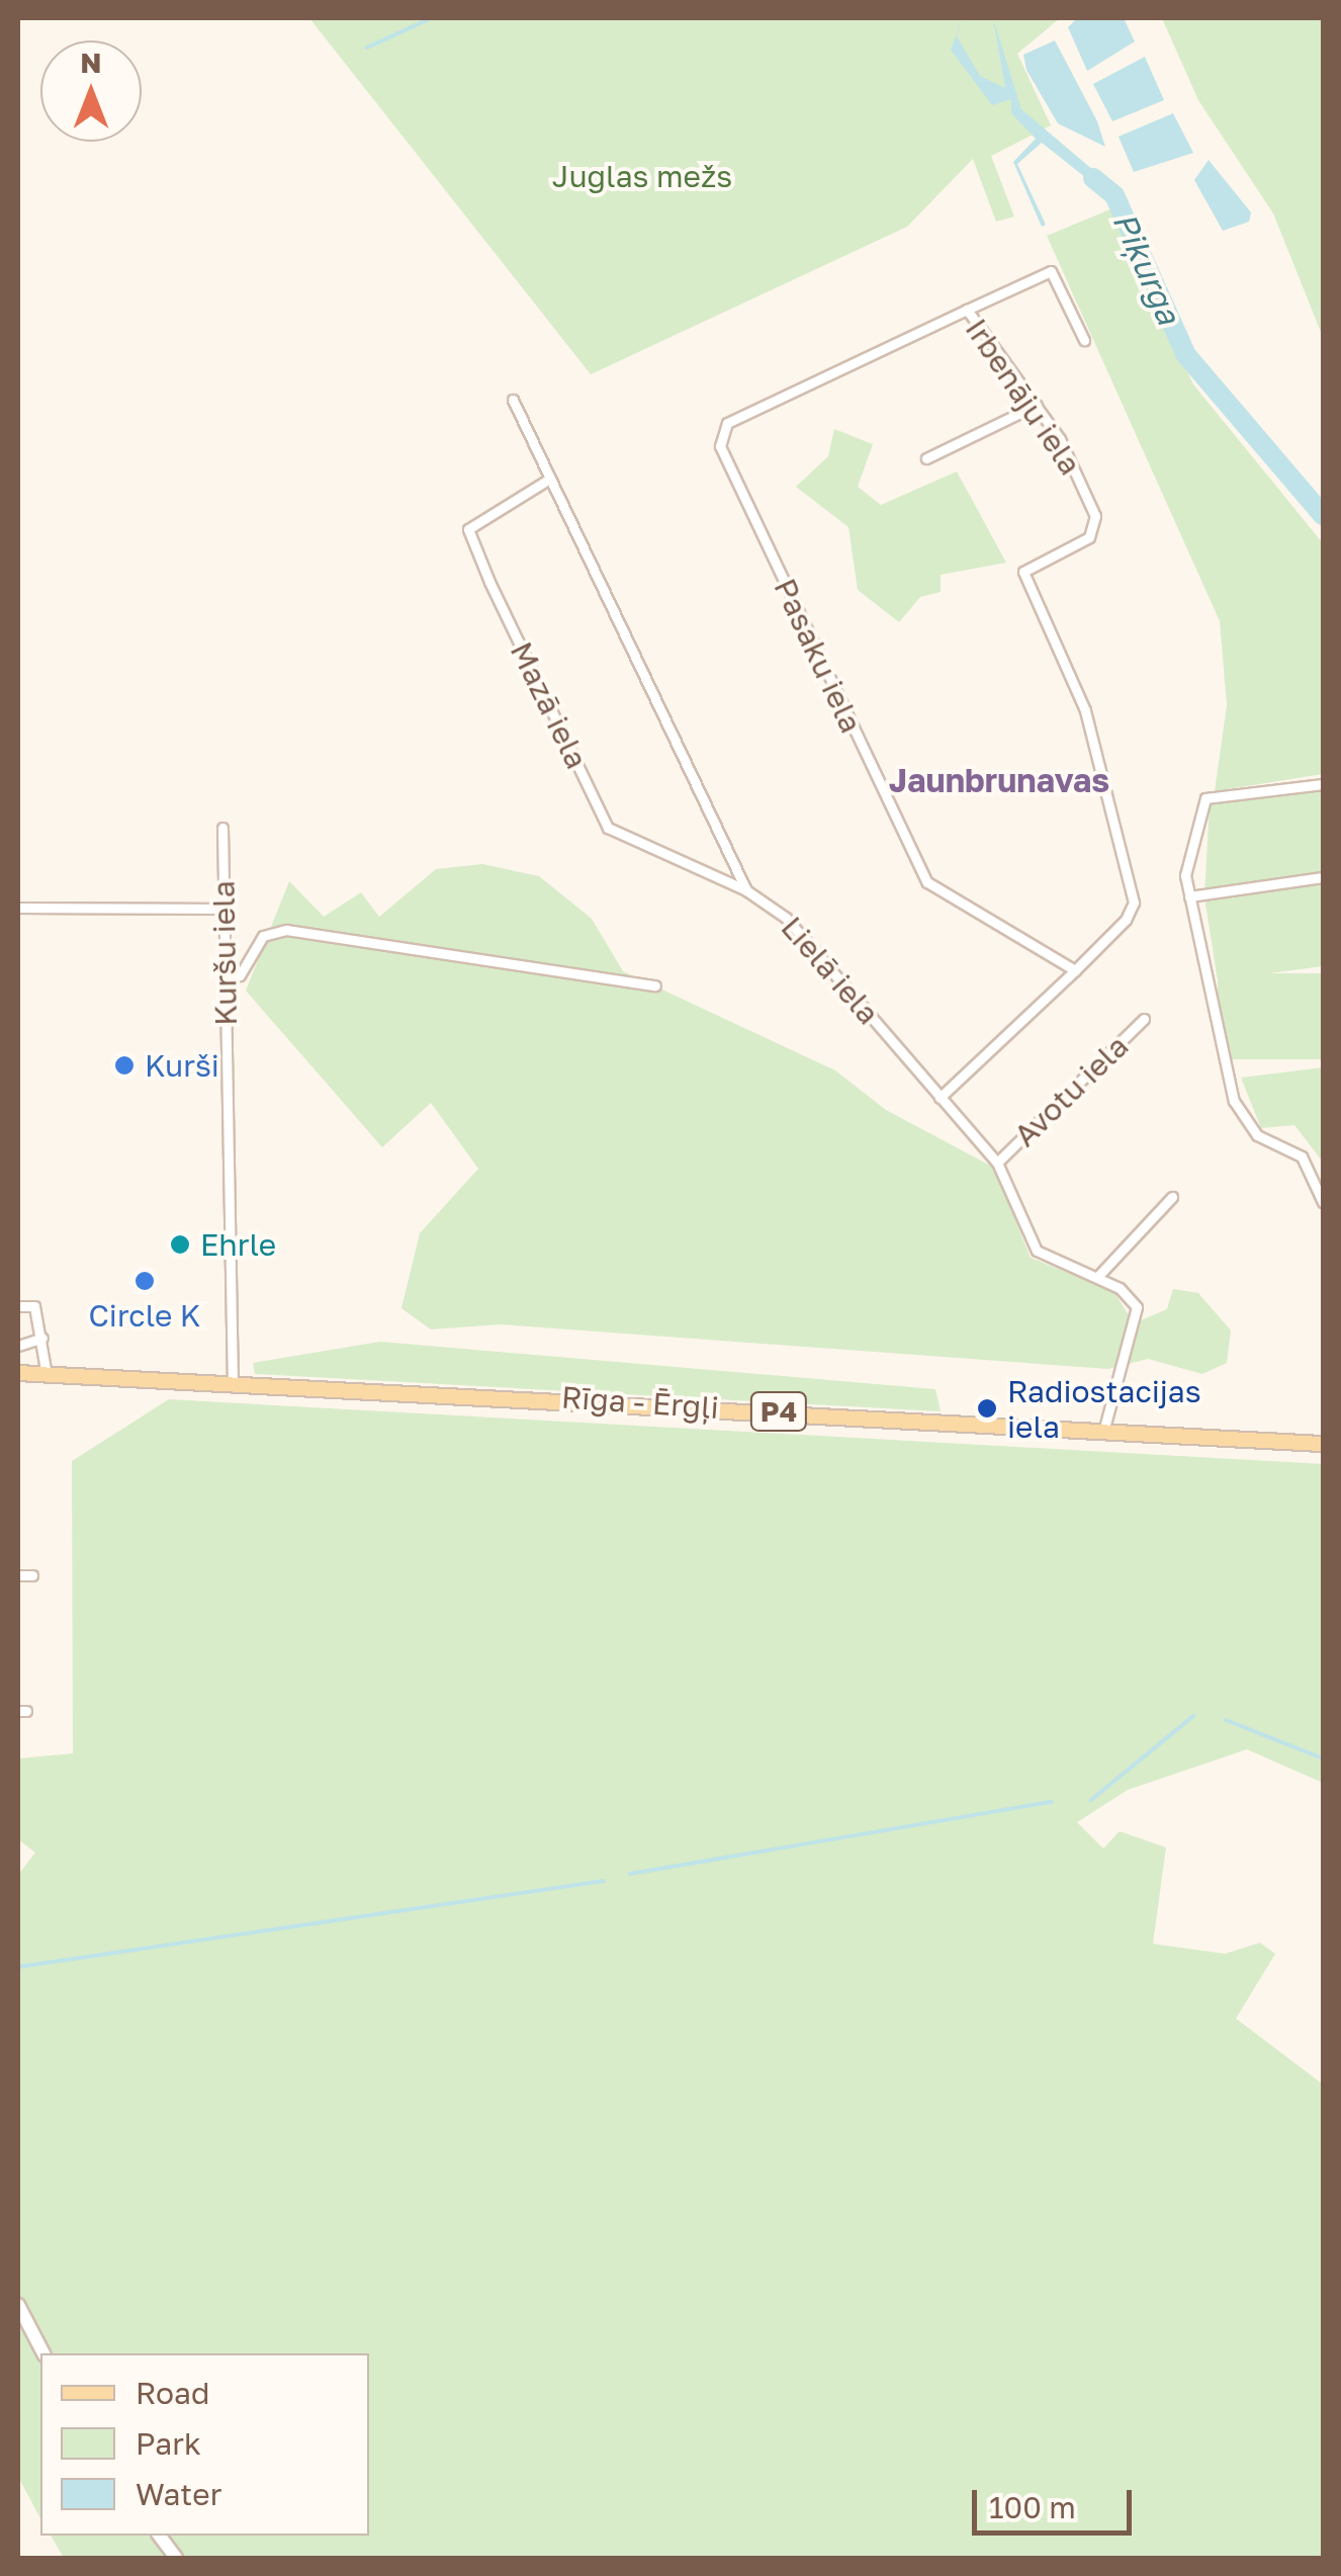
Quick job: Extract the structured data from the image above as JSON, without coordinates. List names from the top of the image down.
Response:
{
  "streets": {
    "main road": ["Rīga - Ērgļi", "P4"],
    "street": [
      "Irbenāju iela",
      "Pasaku iela",
      "Mazā iela",
      "Kuršu iela",
      "Lielā iela",
      "Avotu iela"
    ]
  },
  "crossings": [
    ["Irbenāju iela", "Pasaku iela"],
    ["Irbenāju iela", "Lielā iela"],
    ["Mazā iela", "Lielā iela"],
    ["Kuršu iela", "Rīga - Ērgļi"],
    ["Lielā iela", "Avotu iela"],
    ["Lielā iela", "Rīga - Ērgļi"]
  ],
  "districts": ["Jaunbrunavas"],
  "water": ["Piķurga"],
  "parks": ["Juglas mežs"],
  "places": [
    "Kurši",
    "Ehrle",
    "Circle K",
    "Radiostacijas iela"
  ],
  "legend": ["Road", "Park", "Water"],
  "scale_bar": "100 m",
  "north": "top"
}
